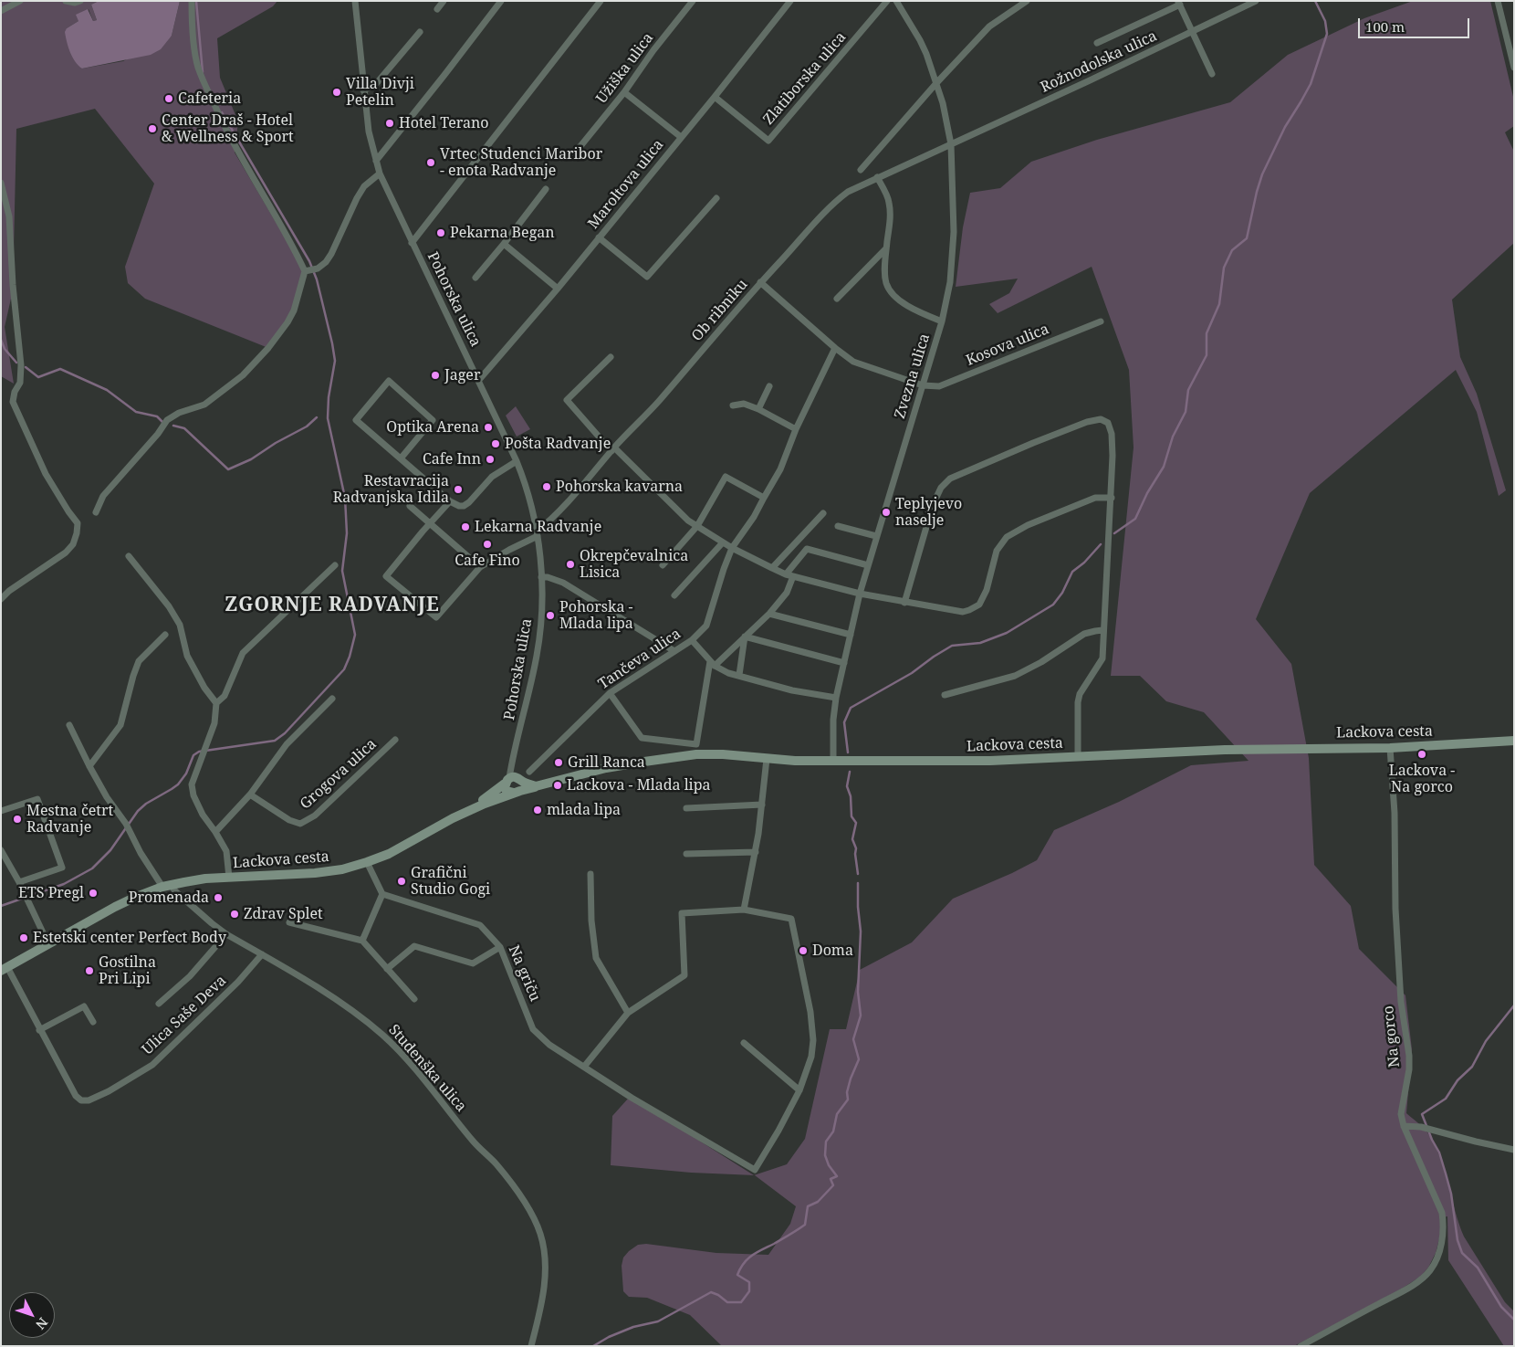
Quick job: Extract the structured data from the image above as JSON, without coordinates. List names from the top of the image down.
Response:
{
  "streets": {
    "street": [
      "Rožnodolska ulica",
      "Užiška ulica",
      "Zlatiborska ulica",
      "Maroltova ulica",
      "Pohorska ulica",
      "Ob ribniku",
      "Kosova ulica",
      "Zvezna ulica",
      "Tančeva ulica",
      "Lackova cesta",
      "Grogova ulica",
      "Na griču",
      "Ulica Saše Deva",
      "Na gorco",
      "Studenška ulica"
    ]
  },
  "crossings": [
    ["Rožnodolska ulica", "Ob ribniku"],
    ["Rožnodolska ulica", "Zvezna ulica"],
    ["Zlatiborska ulica", "Maroltova ulica"],
    ["Maroltova ulica", "Pohorska ulica"],
    ["Pohorska ulica", "Ob ribniku"],
    ["Pohorska ulica", "Lackova cesta"],
    ["Ob ribniku", "Zvezna ulica"],
    ["Kosova ulica", "Zvezna ulica"],
    ["Zvezna ulica", "Lackova cesta"],
    ["Lackova cesta", "Ulica Saše Deva"],
    ["Lackova cesta", "Na gorco"],
    ["Lackova cesta", "Studenška ulica"],
    ["Ulica Saše Deva", "Studenška ulica"]
  ],
  "districts": ["ZGORNJE RADVANJE"],
  "places": [
    "Villa Divji Petelin",
    "Cafeteria",
    "Hotel Terano",
    "Center Draš - Hotel & Wellness & Sport",
    "Vrtec Studenci Maribor - enota Radvanje",
    "Pekarna Began",
    "Jager",
    "Optika Arena",
    "Pošta Radvanje",
    "Cafe Inn",
    "Pohorska kavarna",
    "Restavracija Radvanjska Idila",
    "Teplyjevo naselje",
    "Lekarna Radvanje",
    "Cafe Fino",
    "Okrepčevalnica Lisica",
    "Pohorska - Mlada lipa",
    "Lackova - Na gorco",
    "Grill Ranca",
    "Lackova - Mlada lipa",
    "mlada lipa",
    "Mestna četrt Radvanje",
    "Grafični Studio Gogi",
    "ETS Pregl",
    "Promenada",
    "Zdrav Splet",
    "Estetski center Perfect Body",
    "Doma",
    "Gostilna Pri Lipi"
  ],
  "scale_bar": "100 m",
  "north": "bottom right"
}
